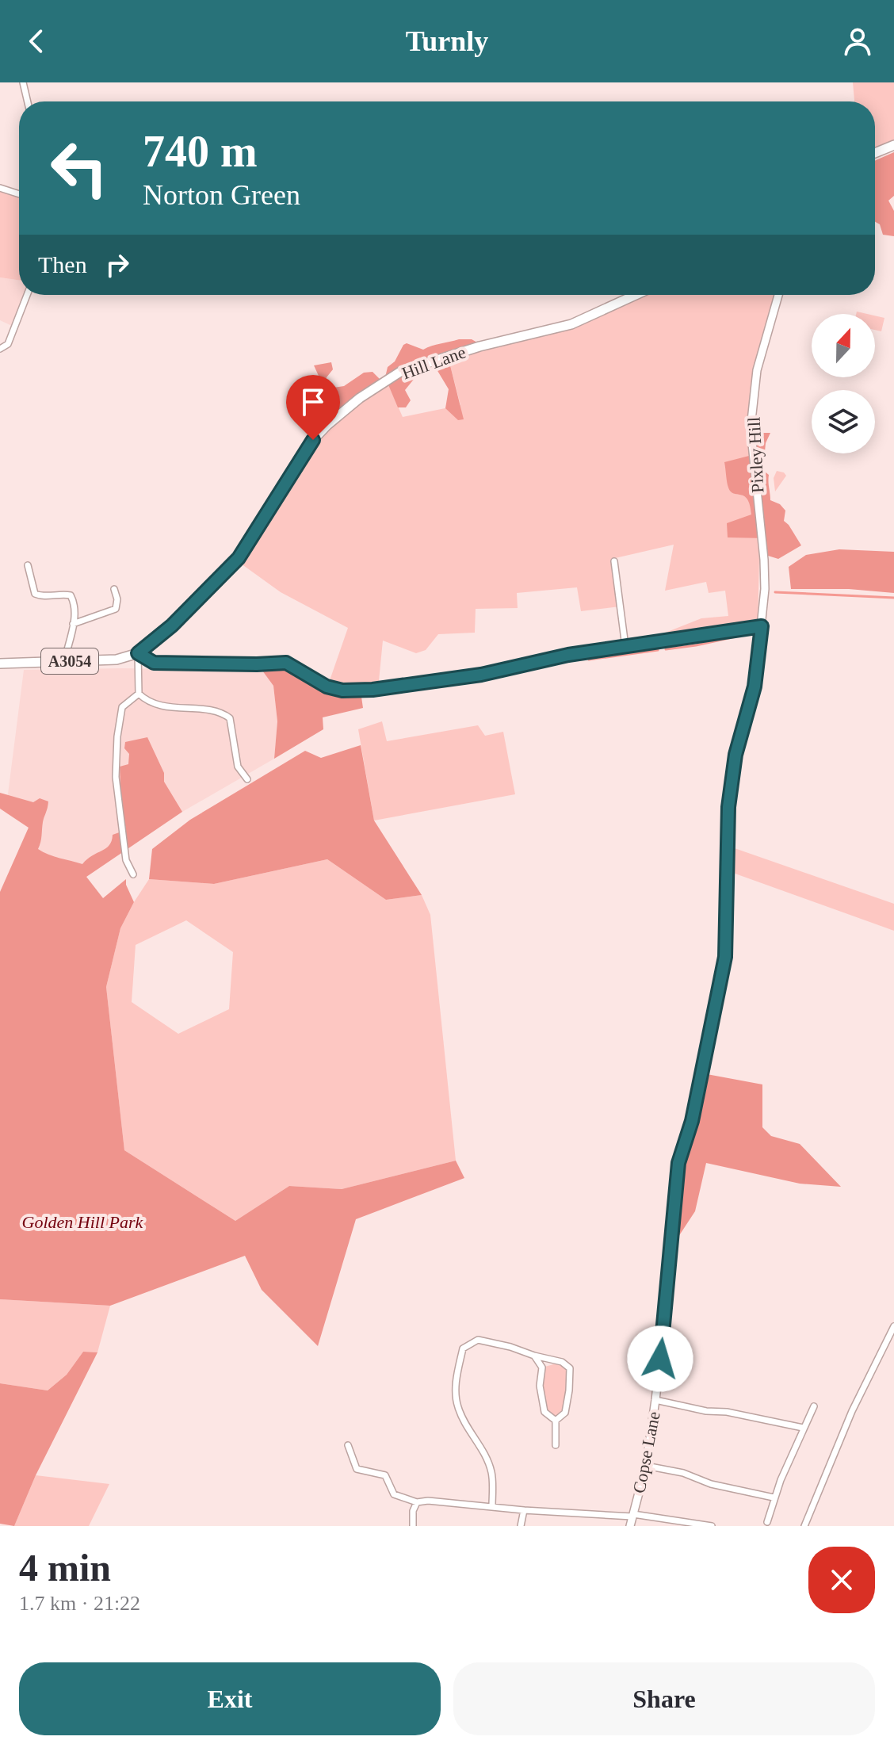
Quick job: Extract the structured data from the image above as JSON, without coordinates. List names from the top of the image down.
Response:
{
  "streets": {
    "main road": ["Hill Lane", "A3054"],
    "street": ["Pixley Hill", "Copse Lane"]
  },
  "crossings": [
    ["Hill Lane", "A3054"],
    ["Pixley Hill", "Copse Lane"]
  ],
  "parks": ["Golden Hill Park"],
  "north": "top",
  "page": {
    "header": "Turnly",
    "turn": ["740 m", "Norton Green"],
    "then": "Then",
    "heading": ["4 min", "1.7 km · 21:22"],
    "buttons": ["Exit", "Share"]
  }
}
